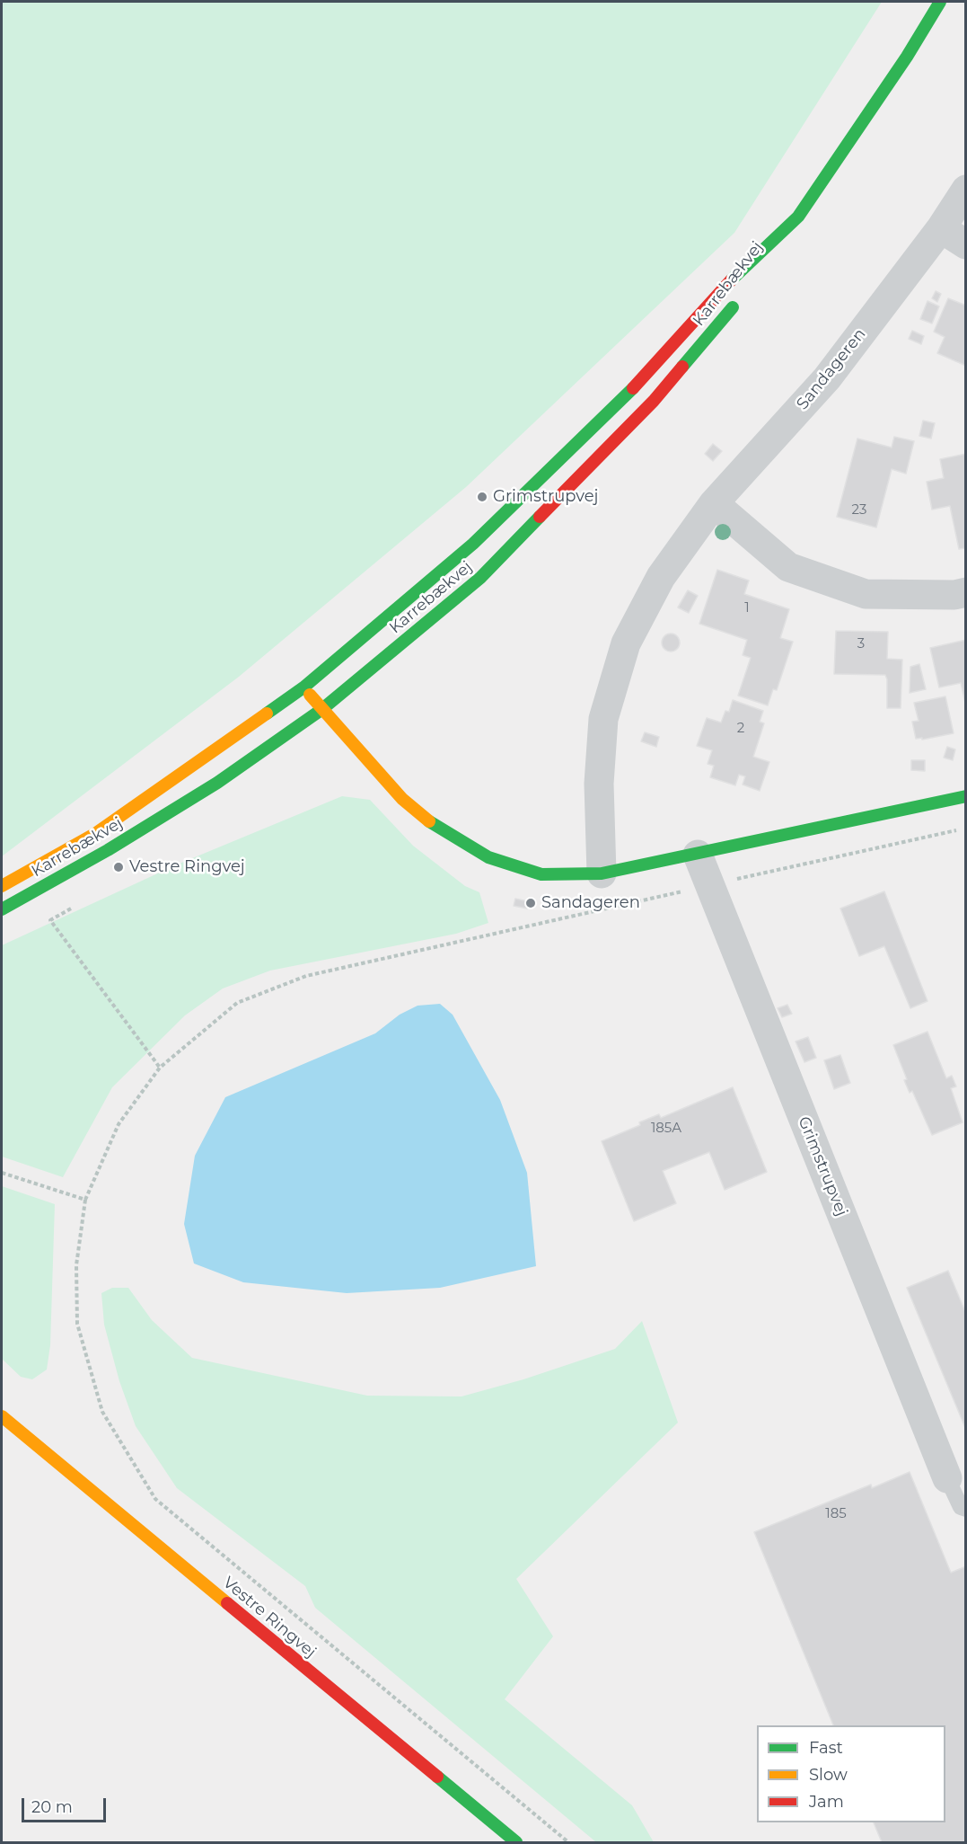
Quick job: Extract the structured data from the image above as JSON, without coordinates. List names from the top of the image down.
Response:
{
  "streets": {
    "street": [
      "Karrebækvej",
      "Sandageren",
      "Grimstrupvej",
      "Vestre Ringvej"
    ]
  },
  "places": ["Grimstrupvej", "Vestre Ringvej", "Sandageren"],
  "house_numbers": [
    "23",
    "1",
    "3",
    "2",
    "185A",
    "185"
  ],
  "legend": ["Fast", "Slow", "Jam"],
  "scale_bar": "20 m"
}
